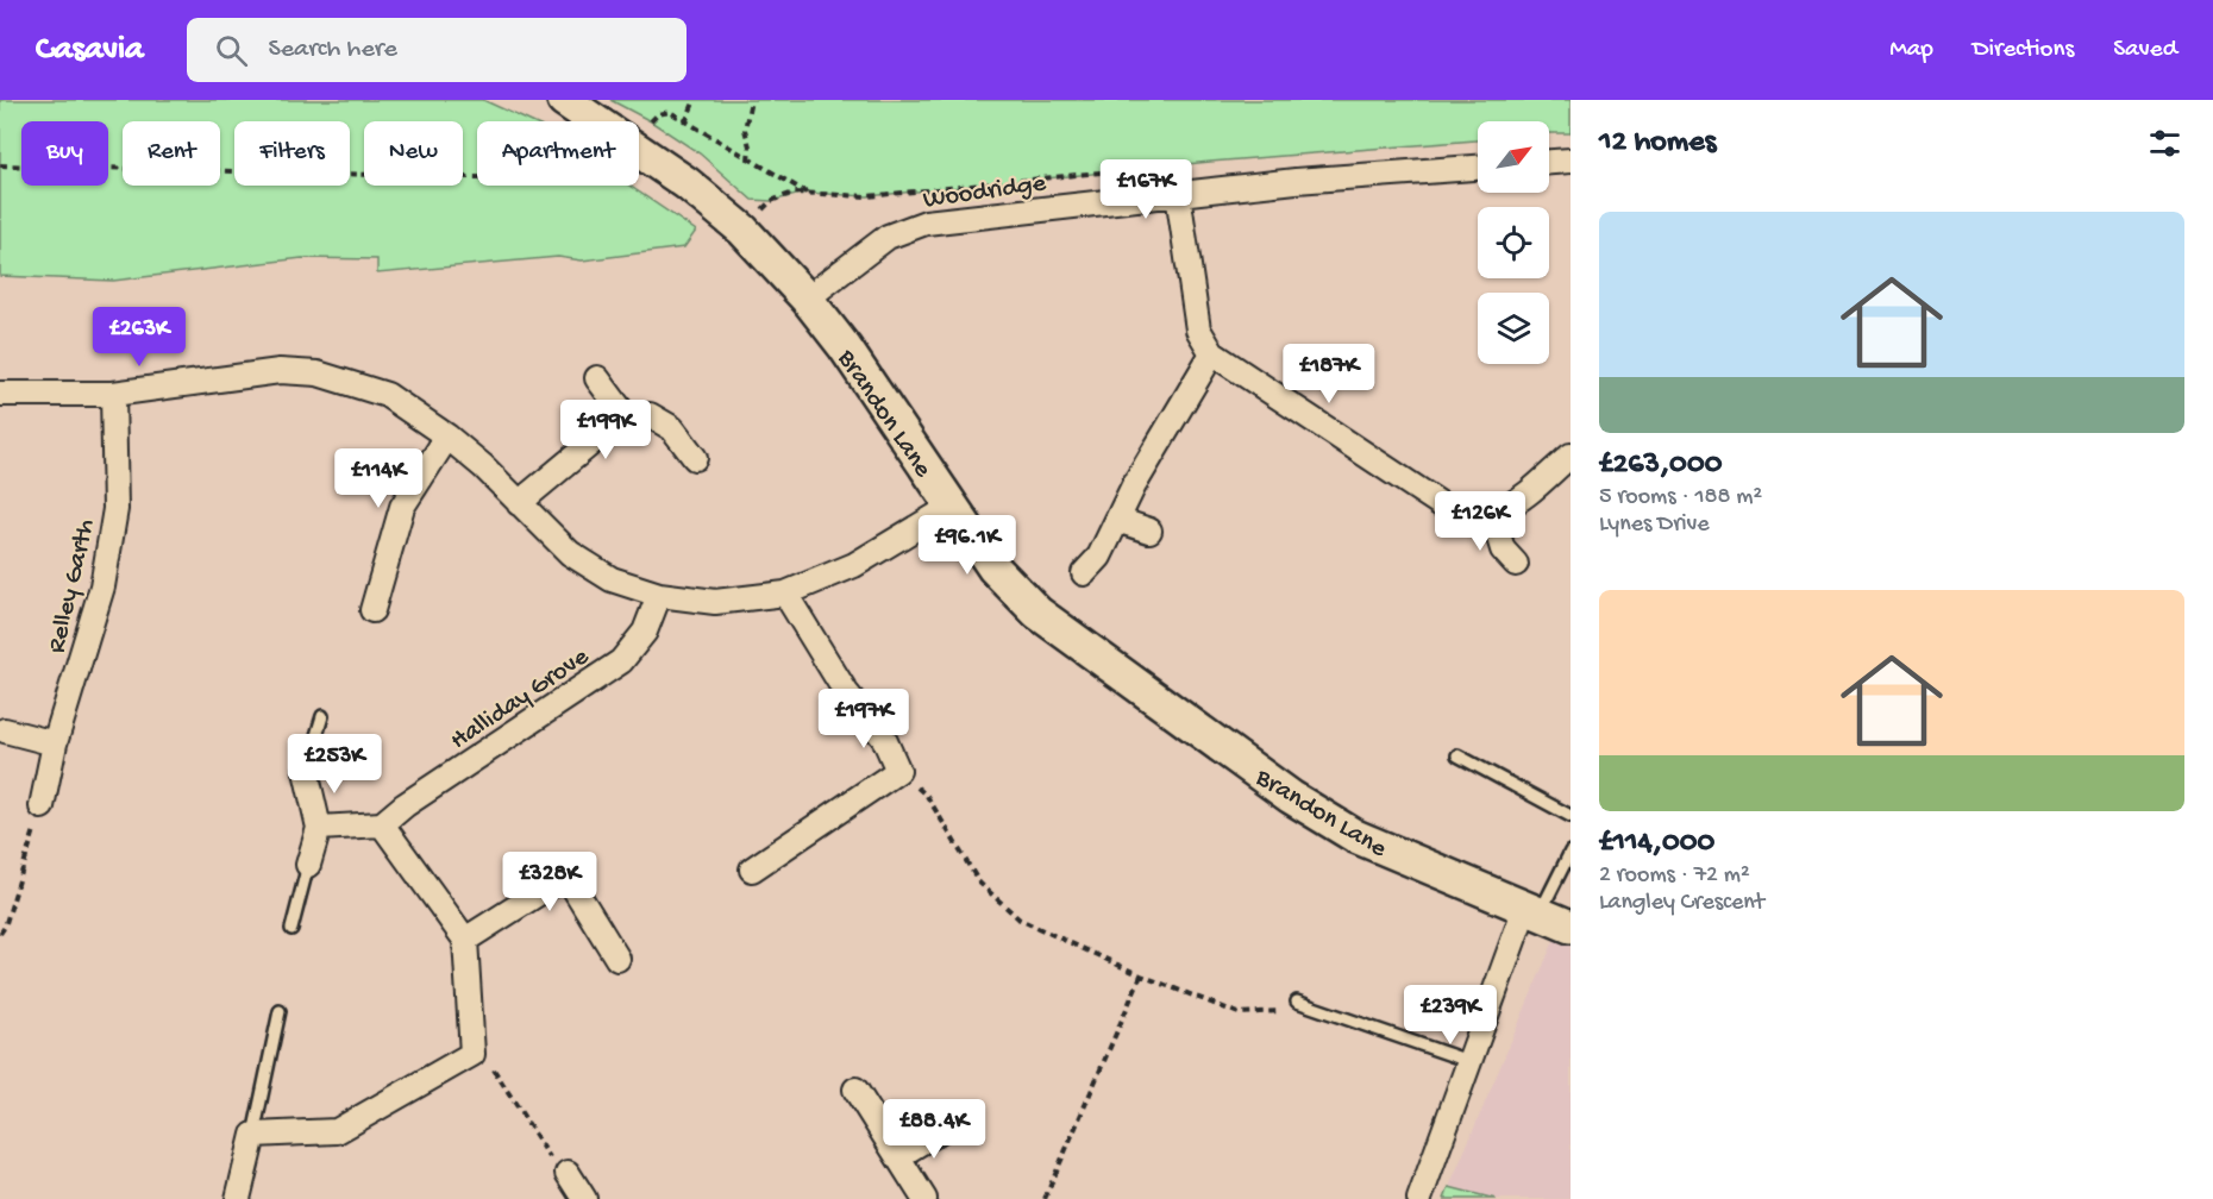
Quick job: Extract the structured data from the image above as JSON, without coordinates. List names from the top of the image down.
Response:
{
  "streets": {
    "street": [
      "Woodridge",
      "Brandon Lane",
      "Relley Garth",
      "Halliday Grove"
    ]
  },
  "crossings": [
    ["Woodridge", "Brandon Lane"]
  ],
  "north": "top right",
  "page": {
    "header": "Casavia",
    "search": "Search here",
    "nav": ["Map", "Directions", "Saved"],
    "heading": "12 homes",
    "chip": [
      "Buy",
      "Rent",
      "Filters",
      "New",
      "Apartment"
    ],
    "price": [
      "£167K",
      "£263K",
      "£187K",
      "£199K",
      "£114K",
      "£126K",
      "£96.1K",
      "£197K",
      "£253K",
      "£328K",
      "£239K",
      "£88.4K"
    ],
    "list": [
      {
        "name": "£263,000",
        "note": "5 rooms · 188 m² · Lynes Drive"
      },
      {
        "name": "£114,000",
        "note": "2 rooms · 72 m² · Langley Crescent"
      }
    ]
  }
}
